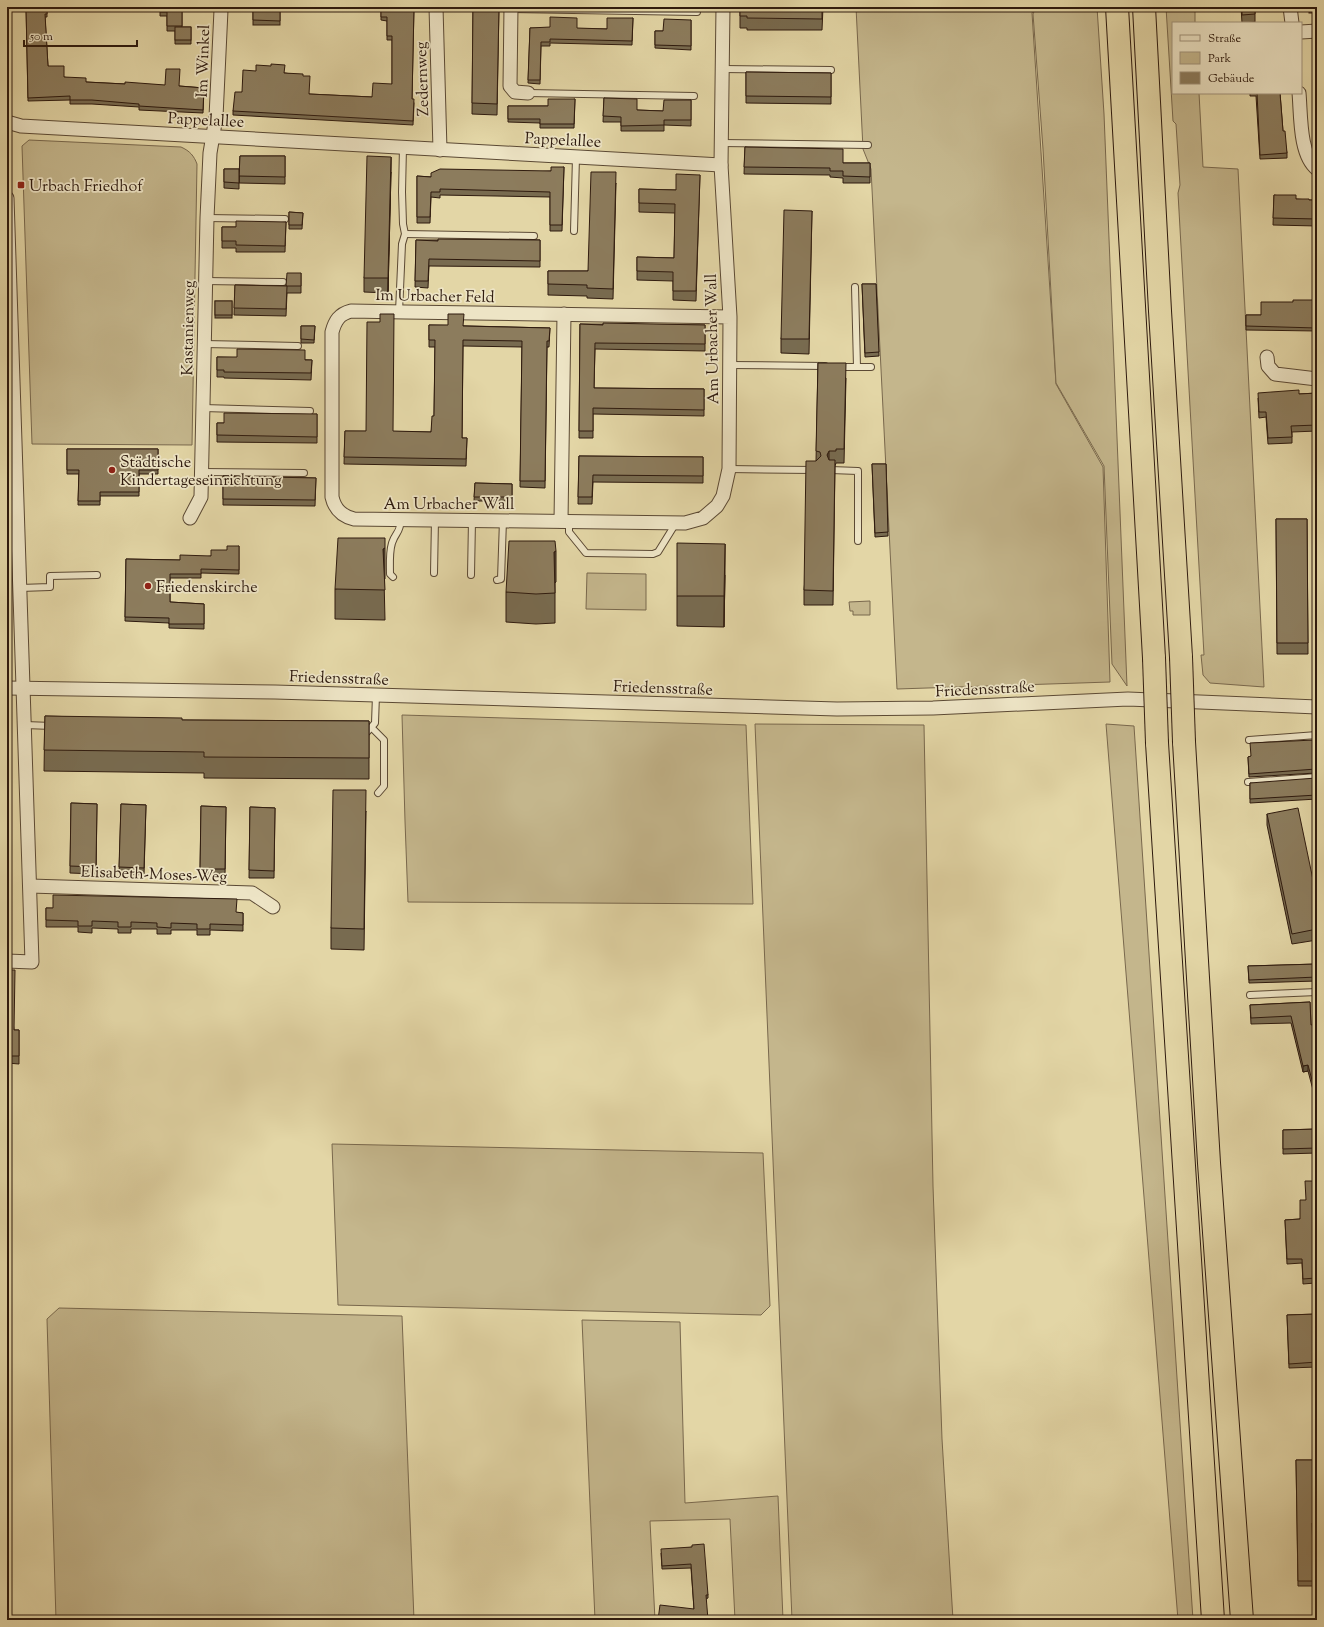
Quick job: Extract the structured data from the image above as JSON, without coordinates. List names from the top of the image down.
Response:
{
  "streets": {
    "street": [
      "Im Winkel",
      "Zedernweg",
      "Pappelallee",
      "Im Urbacher Feld",
      "Kastanienweg",
      "Am Urbacher Wall",
      "Friedensstraße",
      "Elisabeth-Moses-Weg"
    ]
  },
  "crossings": [
    ["Im Winkel", "Pappelallee"],
    ["Im Winkel", "Kastanienweg"],
    ["Zedernweg", "Pappelallee"],
    ["Pappelallee", "Kastanienweg"],
    ["Pappelallee", "Am Urbacher Wall"],
    ["Im Urbacher Feld", "Am Urbacher Wall"]
  ],
  "places": {
    "transit": ["Urbach Friedhof"],
    "other": ["Städtische Kindertageseinrichtung", "Friedenskirche"]
  },
  "legend": ["Straße", "Park", "Gebäude"],
  "scale_bar": "50 m"
}
